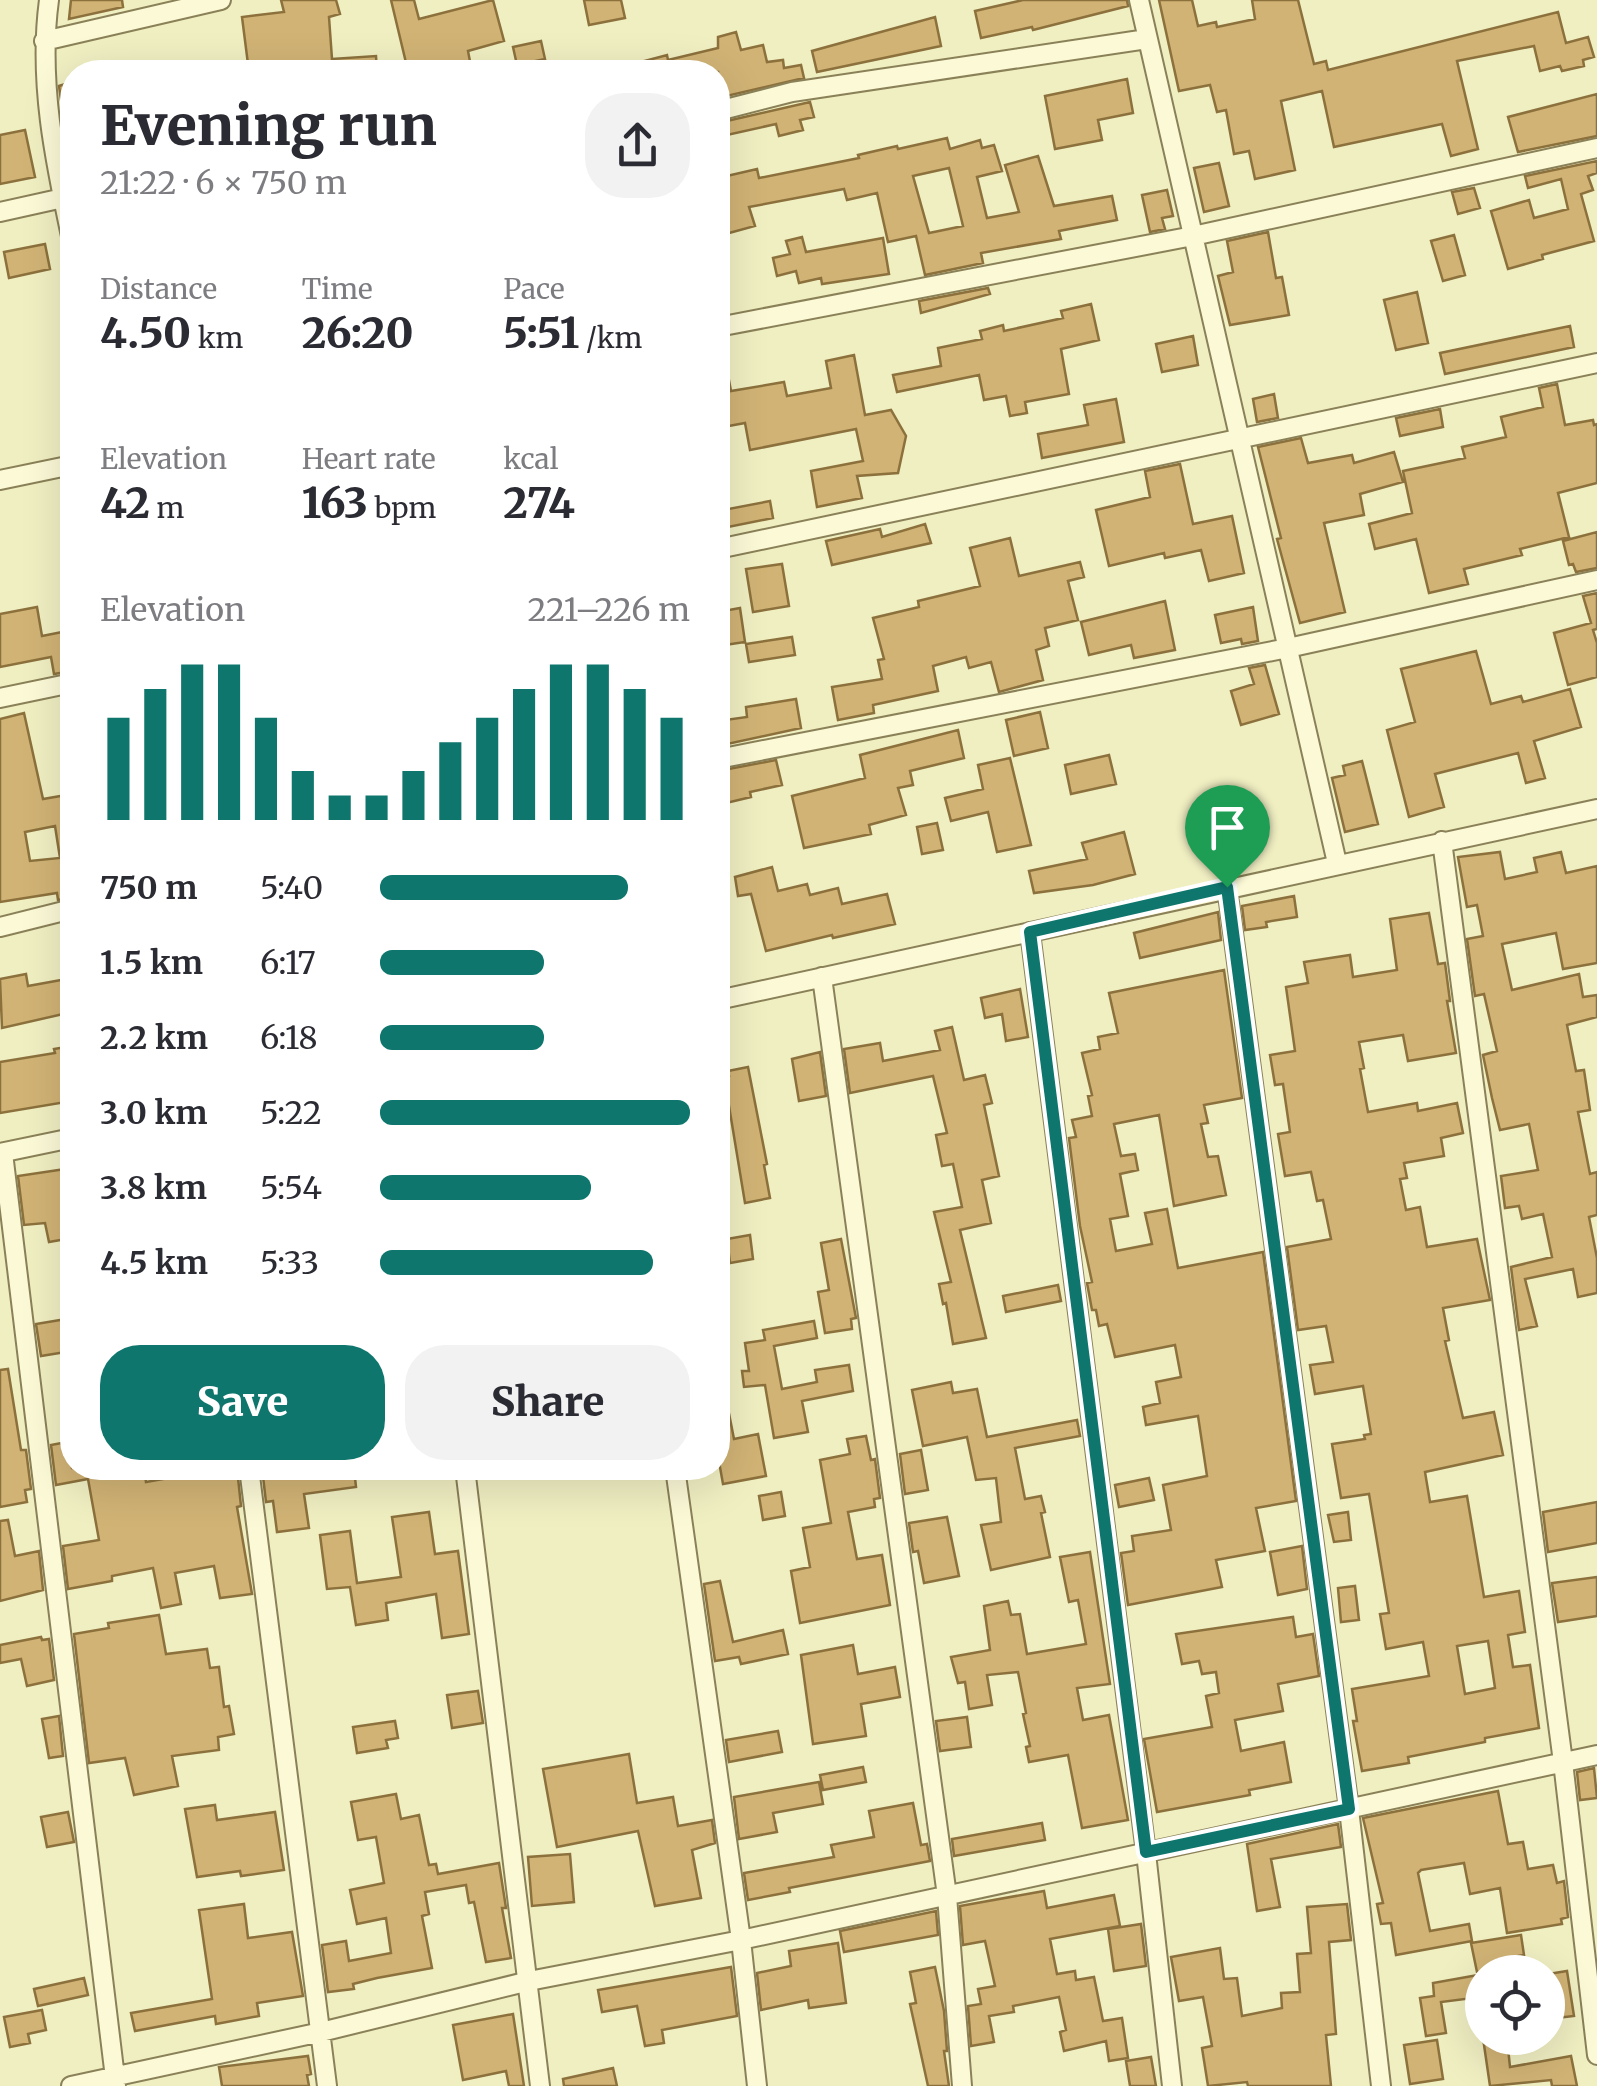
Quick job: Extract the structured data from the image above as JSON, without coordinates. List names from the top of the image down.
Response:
{
  "page": {
    "heading": ["Evening run", "21:22 · 6 × 750 m"],
    "stats": [
      ["Distance", "4.50 km"],
      ["Time", "26:20"],
      ["Pace", "5:51 /km"],
      ["Elevation", "42 m"],
      ["Heart rate", "163 bpm"],
      ["kcal", "274"]
    ],
    "chart": ["Elevation", "221–226 m"],
    "list": [
      {
        "name": "750 m",
        "note": "5:40"
      },
      {
        "name": "1.5 km",
        "note": "6:17"
      },
      {
        "name": "2.2 km",
        "note": "6:18"
      },
      {
        "name": "3.0 km",
        "note": "5:22"
      },
      {
        "name": "3.8 km",
        "note": "5:54"
      },
      {
        "name": "4.5 km",
        "note": "5:33"
      }
    ],
    "buttons": ["Save", "Share"]
  }
}
